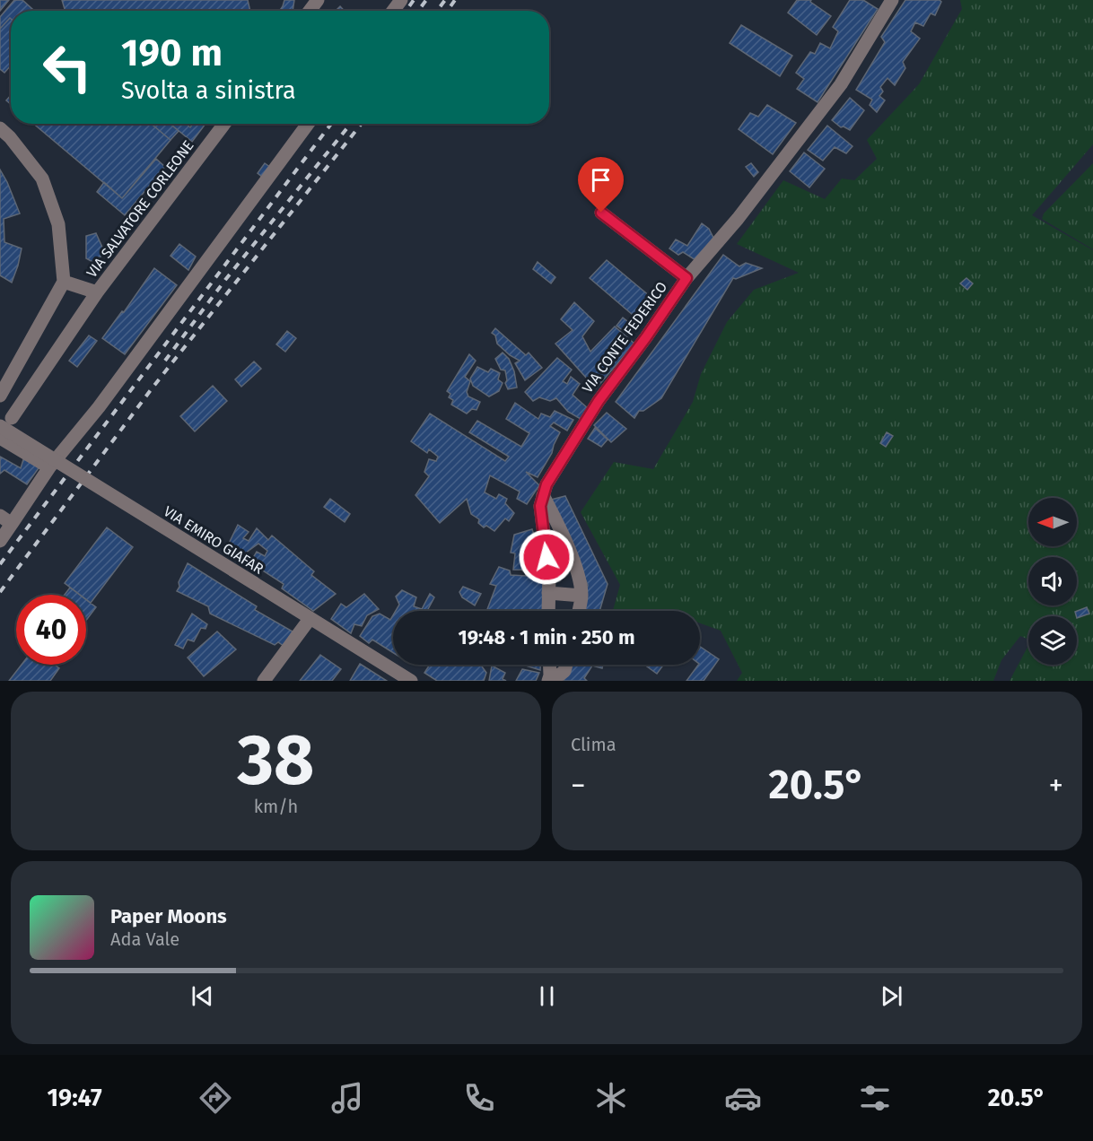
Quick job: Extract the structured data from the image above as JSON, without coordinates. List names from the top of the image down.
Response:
{
  "streets": {
    "street": ["VIA SALVATORE CORLEONE", "VIA CONTE FEDERICO", "VIA EMIRO GIAFAR"]
  },
  "north": "left",
  "page": {
    "turn": ["190 m", "Svolta a sinistra"],
    "limit": "40",
    "trip": "19:48 · 1 min · 250 m",
    "tile": [
      ["38", "km/h"],
      "Clima"
    ],
    "heat": ["−", "20.5°", "+"],
    "song": ["Paper Moons", "Ada Vale"],
    "tabs": ["19:47", "20.5°"]
  }
}
